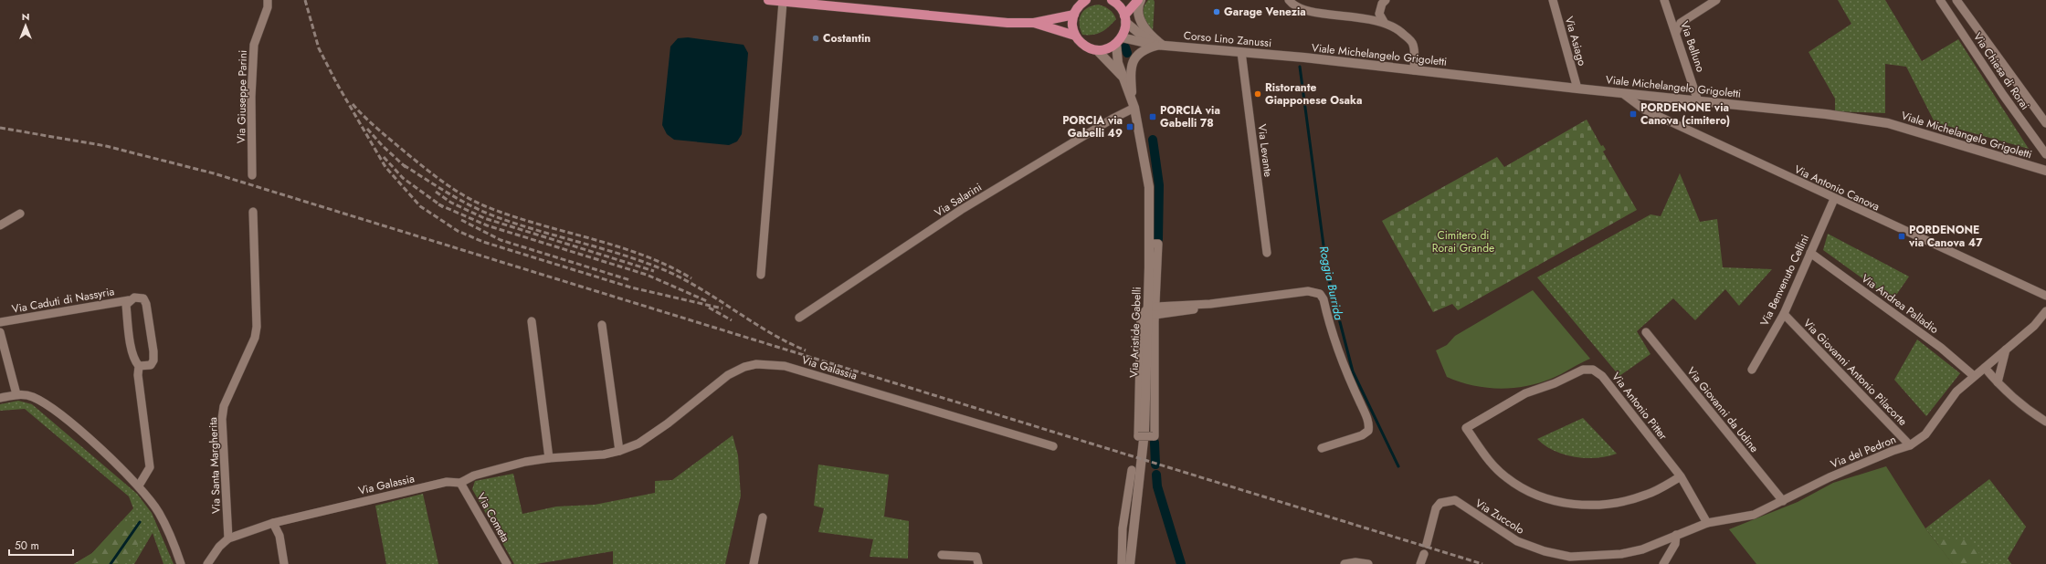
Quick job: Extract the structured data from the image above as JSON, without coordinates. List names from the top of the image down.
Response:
{
  "streets": {
    "main road": ["Corso Lino Zanussi", "Viale Michelangelo Grigoletti", "Via Aristide Gabelli"],
    "street": [
      "Via Asiago",
      "Via Belluno",
      "Via Chiesa di Rorai",
      "Via Giuseppe Parini",
      "Via Levante",
      "Via Antonio Canova",
      "Via Salarini",
      "Via Benvenuto Cellini",
      "Via Caduti di Nassyria",
      "Via Andrea Palladio",
      "Via Galassia",
      "Via Giovanni Antonio Pilacorte",
      "Via Antonio Pitter",
      "Via Giovanni da Udine",
      "Via del Pedron",
      "Via Santa Margherita",
      "Via Zuccolo",
      "Via Cometa"
    ]
  },
  "crossings": [
    ["Corso Lino Zanussi", "Viale Michelangelo Grigoletti"],
    ["Corso Lino Zanussi", "Via Levante"],
    ["Corso Lino Zanussi", "Via Aristide Gabelli"],
    ["Via Asiago", "Viale Michelangelo Grigoletti"],
    ["Via Belluno", "Viale Michelangelo Grigoletti"],
    ["Viale Michelangelo Grigoletti", "Via Antonio Canova"],
    ["Via Antonio Canova", "Via Benvenuto Cellini"],
    ["Via Salarini", "Via Aristide Gabelli"],
    ["Via Benvenuto Cellini", "Via Andrea Palladio"],
    ["Via Benvenuto Cellini", "Via Giovanni Antonio Pilacorte"],
    ["Via Andrea Palladio", "Via del Pedron"],
    ["Via Galassia", "Via Santa Margherita"],
    ["Via Galassia", "Via Cometa"],
    ["Via Giovanni Antonio Pilacorte", "Via del Pedron"],
    ["Via Antonio Pitter", "Via del Pedron"],
    ["Via Giovanni da Udine", "Via del Pedron"],
    ["Via del Pedron", "Via Zuccolo"]
  ],
  "water": ["Roggia Burrida"],
  "parks": ["Cimitero di Rorai Grande"],
  "places": {
    "other": ["Garage Venezia", "Costantin", "Ristorante Giapponese Osaka"],
    "transit": [
      "PORDENONE via Canova (cimitero)",
      "PORCIA via Gabelli 78",
      "PORCIA via Gabelli 49",
      "PORDENONE via Canova 47"
    ]
  },
  "scale_bar": "50 m",
  "north": "top"
}
